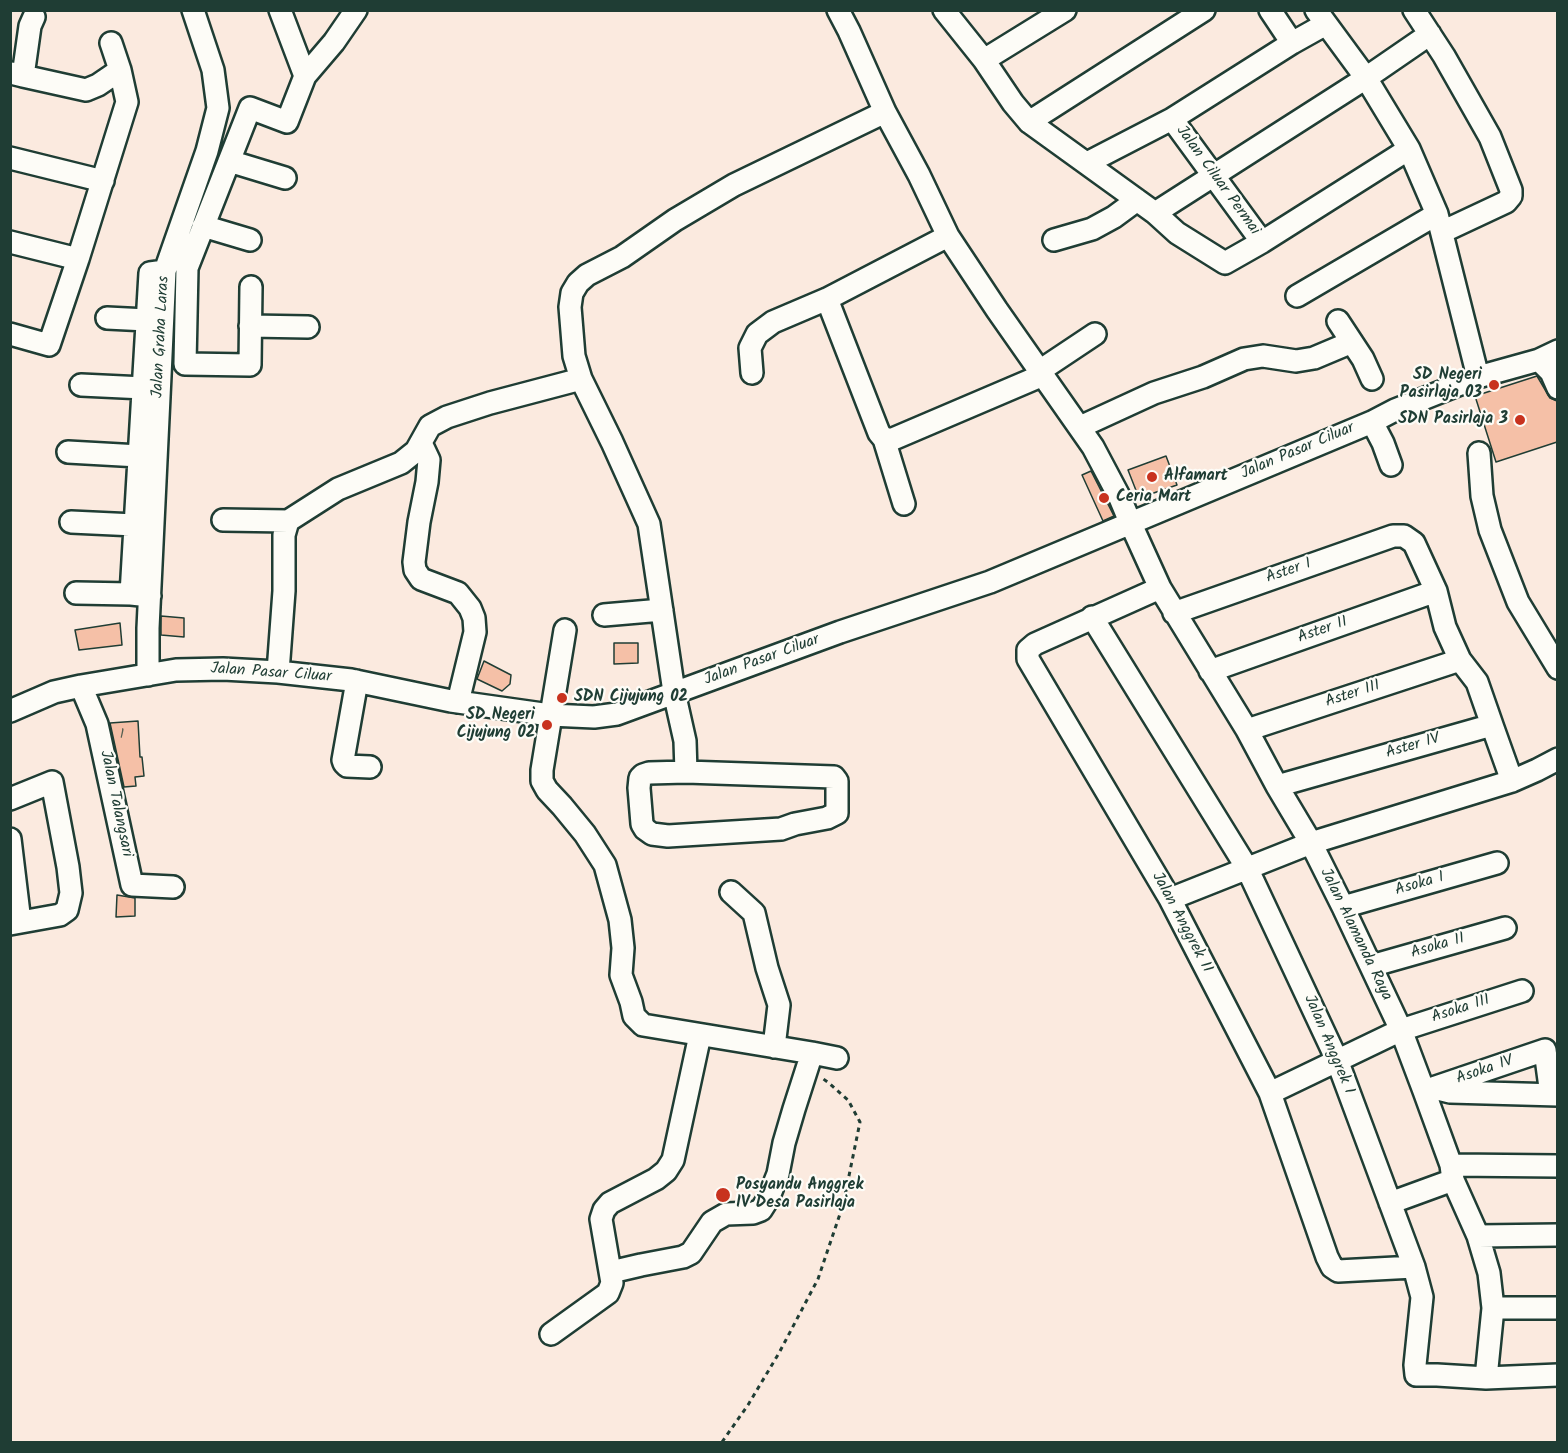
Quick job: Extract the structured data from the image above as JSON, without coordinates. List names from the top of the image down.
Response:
{
  "streets": {
    "street": [
      "Jalan Ciluar Permai",
      "Jalan Graha Laras",
      "Jalan Pasar Ciluar",
      "Aster I",
      "Aster II",
      "Aster III",
      "Aster IV",
      "Jalan Talangsari",
      "Asoka I",
      "Jalan Anggrek II",
      "Jalan Alamanda Raya",
      "Asoka II",
      "Asoka III",
      "Jalan Anggrek I",
      "Asoka IV"
    ]
  },
  "crossings": [
    ["Jalan Graha Laras", "Jalan Pasar Ciluar"],
    ["Jalan Pasar Ciluar", "Jalan Talangsari"],
    ["Jalan Pasar Ciluar", "Jalan Alamanda Raya"],
    ["Aster I", "Aster II"],
    ["Aster I", "Jalan Alamanda Raya"],
    ["Aster II", "Jalan Alamanda Raya"],
    ["Aster III", "Jalan Alamanda Raya"],
    ["Aster IV", "Jalan Alamanda Raya"],
    ["Asoka I", "Jalan Alamanda Raya"],
    ["Jalan Anggrek II", "Jalan Alamanda Raya"],
    ["Jalan Anggrek II", "Asoka III"],
    ["Jalan Anggrek II", "Jalan Anggrek I"],
    ["Jalan Alamanda Raya", "Asoka II"],
    ["Jalan Alamanda Raya", "Asoka III"],
    ["Jalan Alamanda Raya", "Jalan Anggrek I"],
    ["Jalan Alamanda Raya", "Asoka IV"],
    ["Asoka III", "Jalan Anggrek I"]
  ],
  "places": [
    "SD Negeri Pasirlaja 03",
    "SDN Pasirlaja 3",
    "Alfamart",
    "Ceria Mart",
    "SDN Cijujung 02",
    "SD Negeri Cijujung 02",
    "Posyandu Anggrek IV Desa Pasirlaja"
  ],
  "house_numbers": ["1"]
}
